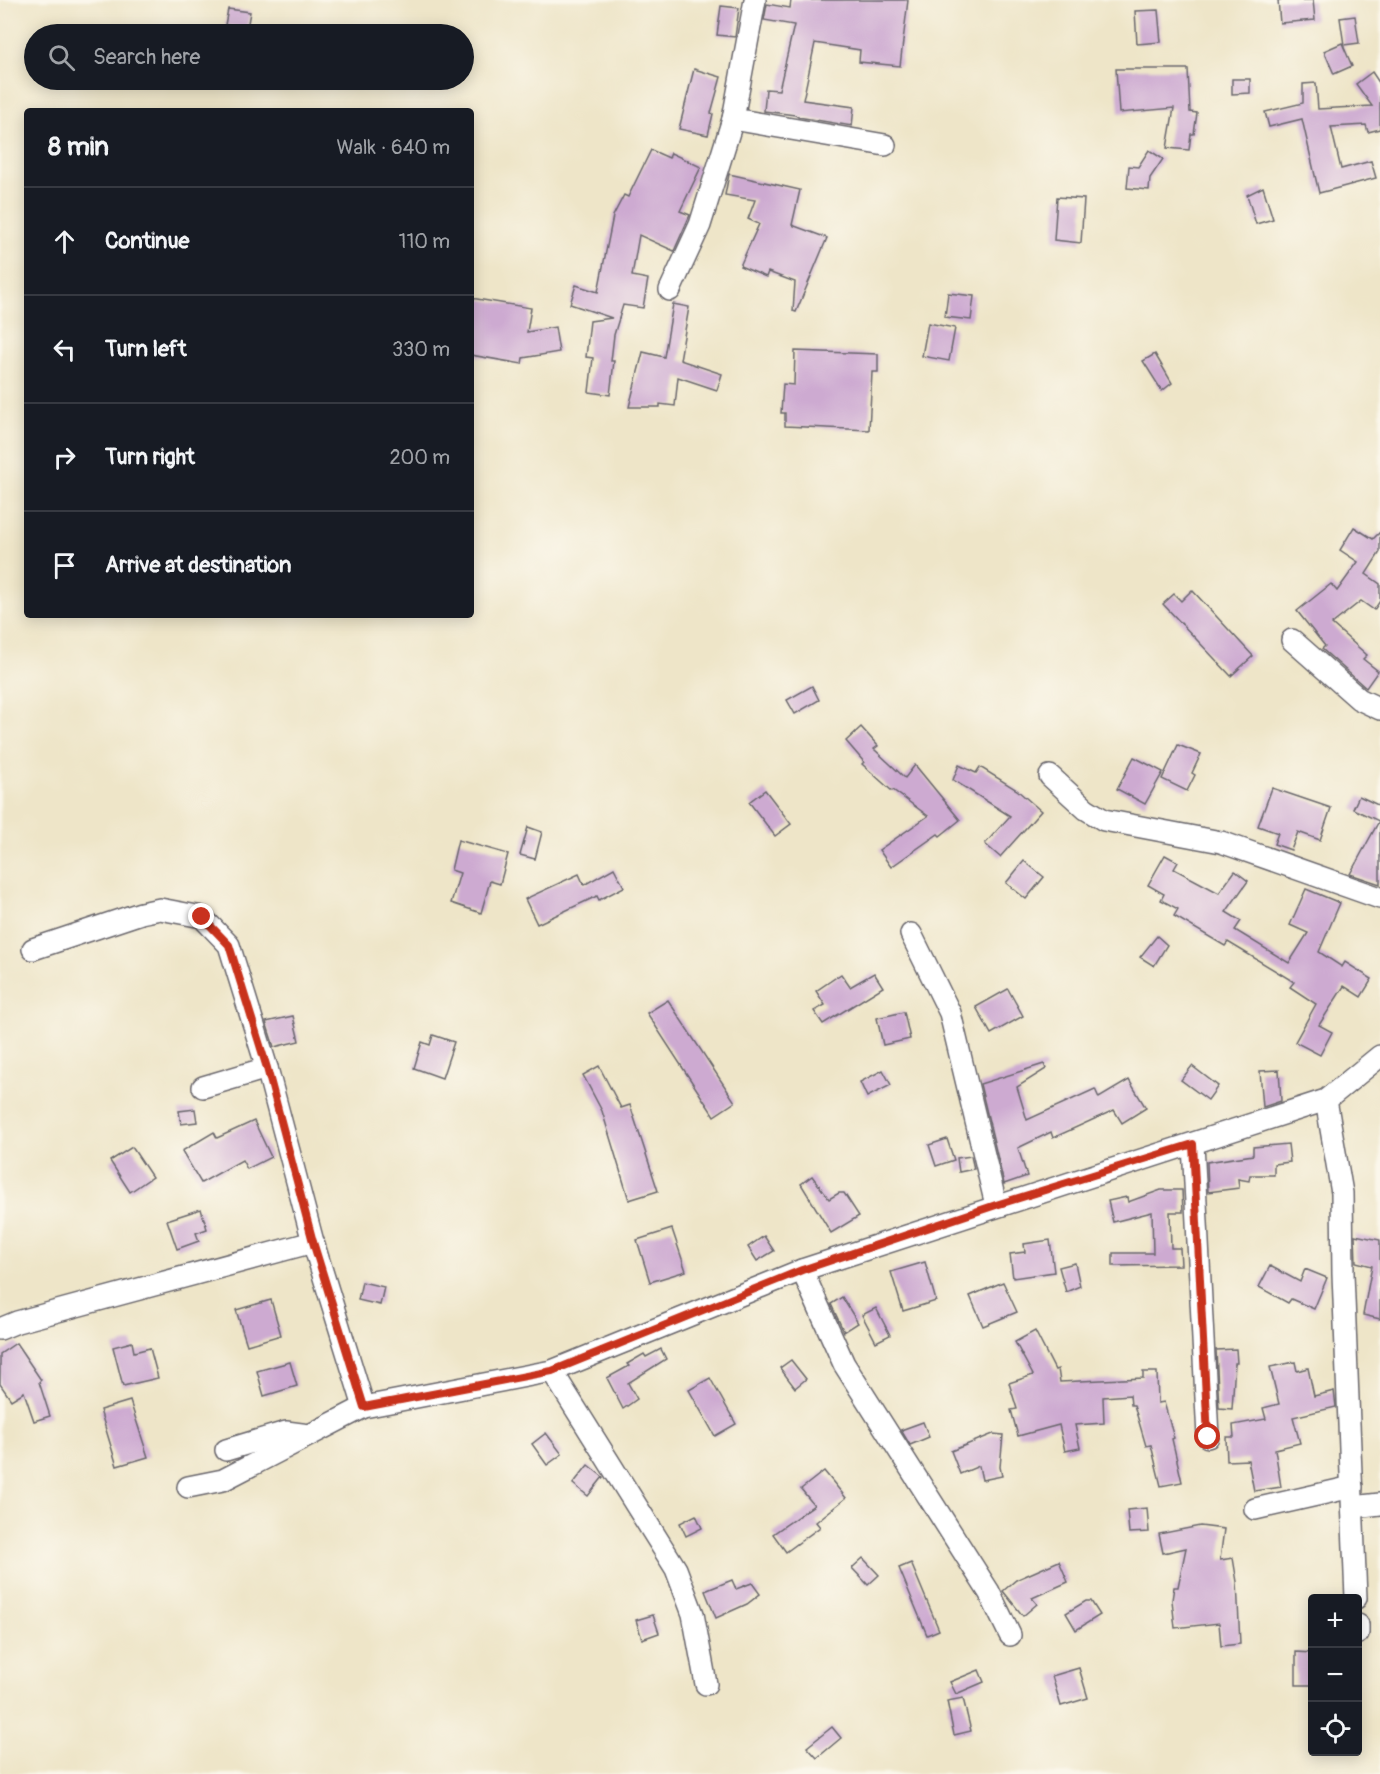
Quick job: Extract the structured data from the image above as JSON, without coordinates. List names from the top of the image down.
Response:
{
  "page": {
    "search": "Search here",
    "heading": ["8 min", "Walk · 640 m"],
    "list": [
      ["Continue", "110 m"],
      ["Turn left", "330 m"],
      ["Turn right", "200 m"],
      "Arrive at destination"
    ],
    "map_buttons": ["+", "−"]
  }
}
